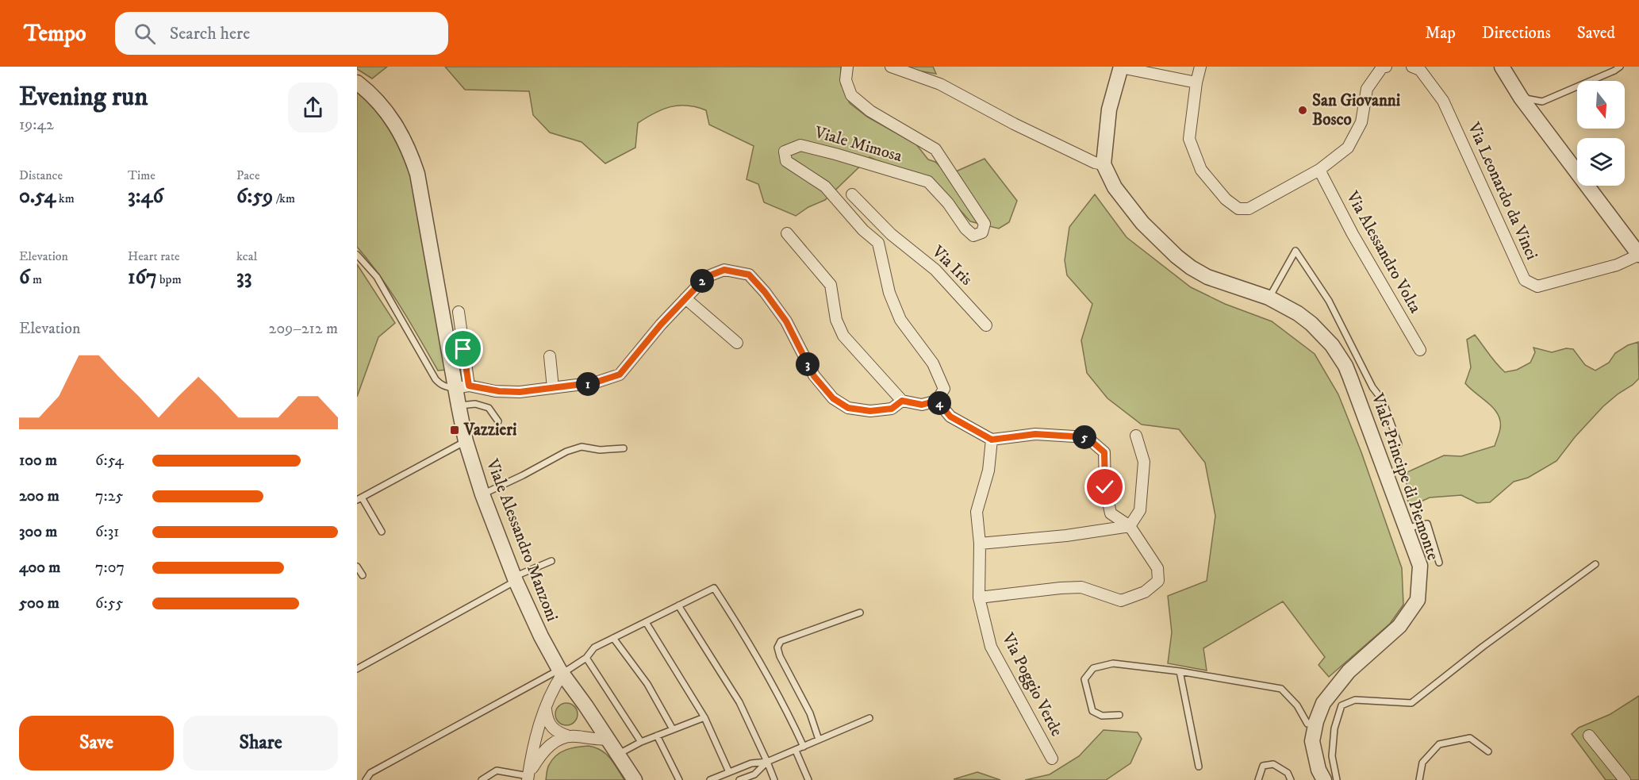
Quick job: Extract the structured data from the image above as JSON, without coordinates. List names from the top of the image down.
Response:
{
  "streets": {
    "street": [
      "Viale Mimosa",
      "Via Leonardo da Vinci",
      "Via Alessandro Volta",
      "Via Iris",
      "Viale Principe di Piemonte",
      "Viale Alessandro Manzoni",
      "Via Poggio Verde"
    ]
  },
  "places": {
    "other": ["San Giovanni Bosco"],
    "transit": ["Vazzieri"]
  },
  "north": "bottom",
  "page": {
    "header": "Tempo",
    "search": "Search here",
    "nav": ["Map", "Directions", "Saved"],
    "heading": ["Evening run", "19:42"],
    "stats": [
      ["Distance", "0.54 km"],
      ["Time", "3:46"],
      ["Pace", "6:59 /km"],
      ["Elevation", "6 m"],
      ["Heart rate", "167 bpm"],
      ["kcal", "33"]
    ],
    "pins": [
      "2",
      "3",
      "1",
      "4",
      "5"
    ],
    "chart": ["Elevation", "209–212 m"],
    "list": [
      {
        "name": "100 m",
        "note": "6:54"
      },
      {
        "name": "200 m",
        "note": "7:25"
      },
      {
        "name": "300 m",
        "note": "6:31"
      },
      {
        "name": "400 m",
        "note": "7:07"
      },
      {
        "name": "500 m",
        "note": "6:55"
      }
    ],
    "buttons": ["Save", "Share"]
  }
}
